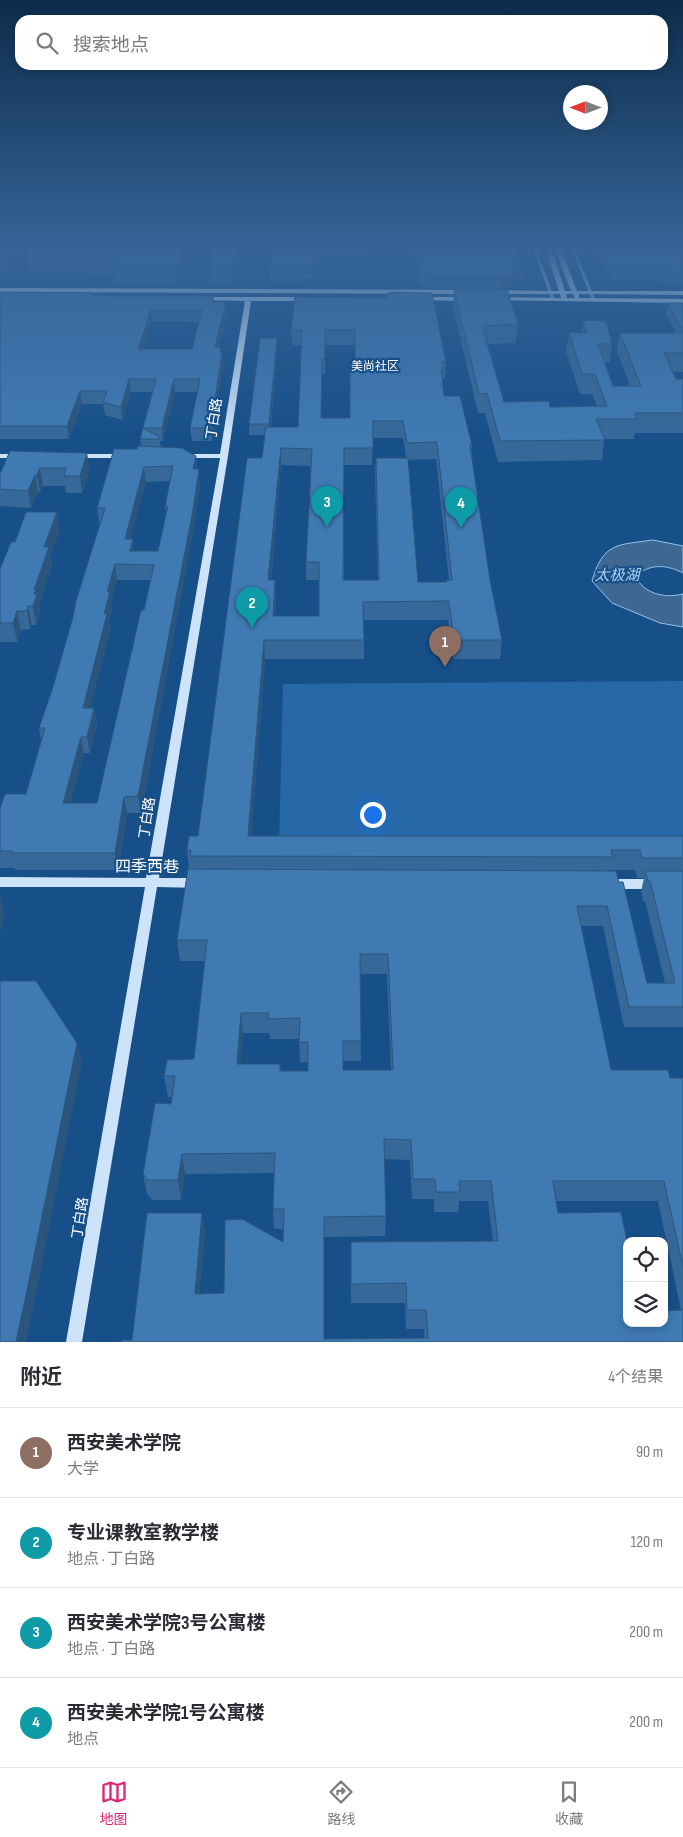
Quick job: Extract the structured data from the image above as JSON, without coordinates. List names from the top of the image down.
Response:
{
  "streets": {
    "main road": ["丁白路", "四季西巷"]
  },
  "crossings": [
    ["丁白路", "四季西巷"]
  ],
  "districts": ["美尚社区"],
  "water": ["太极湖"],
  "north": "left",
  "page": {
    "search": "搜索地点",
    "pins": [
      "3",
      "4",
      "2",
      "1"
    ],
    "heading": ["附近", "4个结果"],
    "list": [
      {
        "mark": "1",
        "name": "西安美术学院",
        "note": "大学",
        "value": "90 m"
      },
      {
        "mark": "2",
        "name": "专业课教室教学楼",
        "note": "地点 · 丁白路",
        "value": "120 m"
      },
      {
        "mark": "3",
        "name": "西安美术学院3号公寓楼",
        "note": "地点 · 丁白路",
        "value": "200 m"
      },
      {
        "mark": "4",
        "name": "西安美术学院1号公寓楼",
        "note": "地点",
        "value": "200 m"
      }
    ],
    "nav": ["地图", "路线", "收藏"]
  }
}
